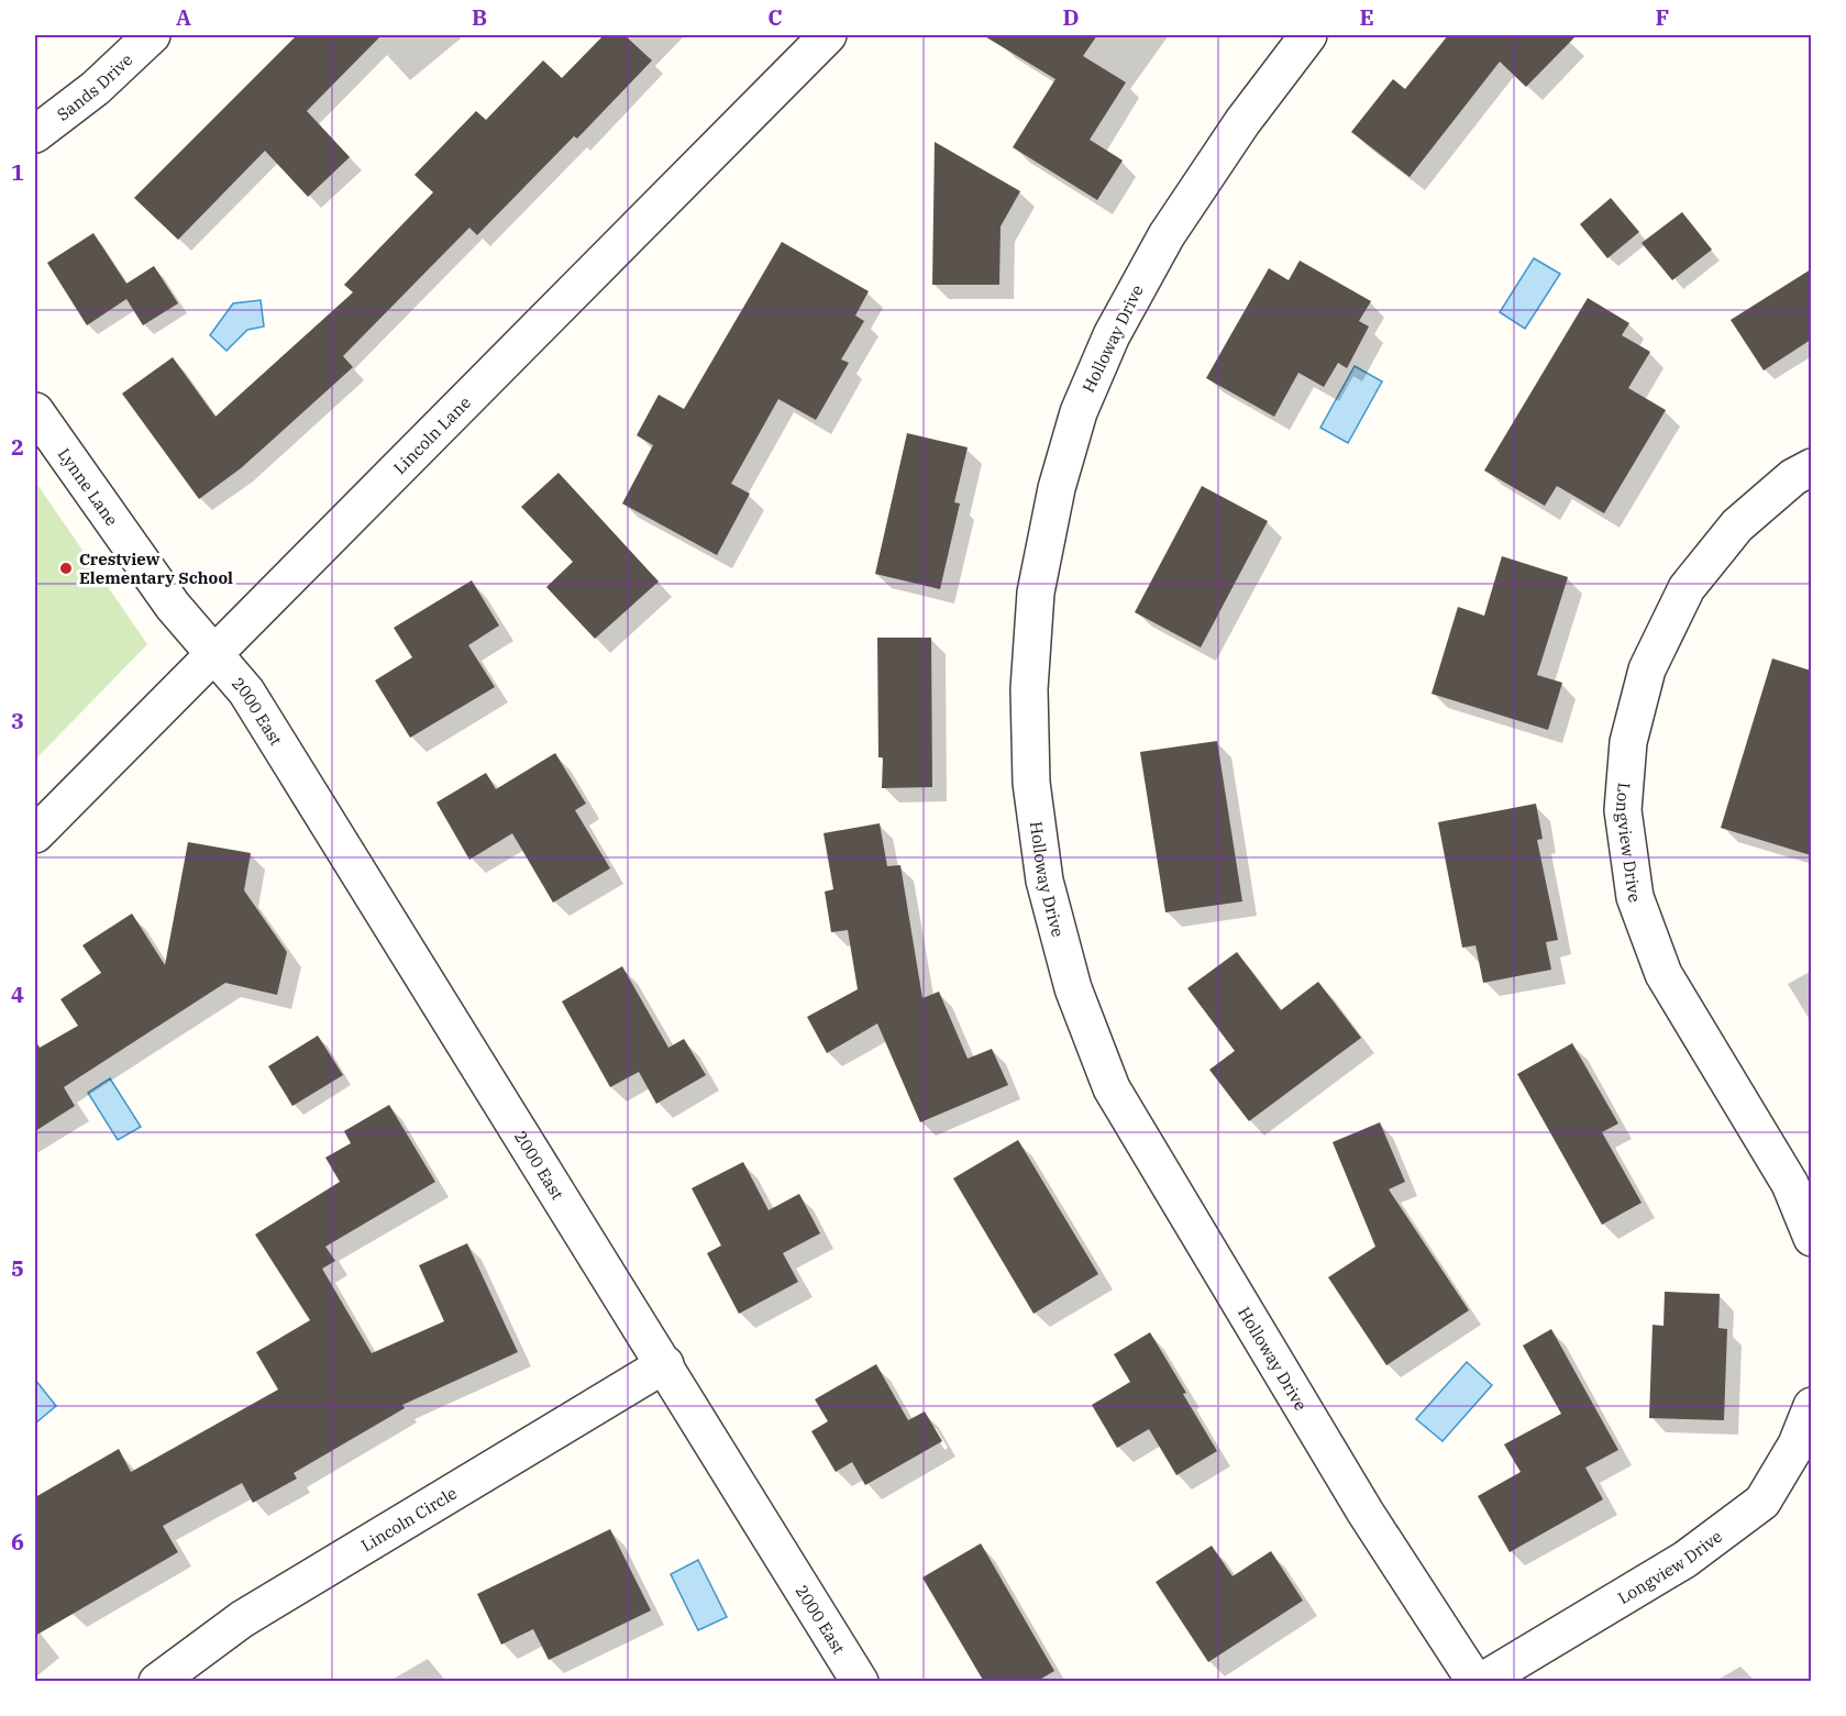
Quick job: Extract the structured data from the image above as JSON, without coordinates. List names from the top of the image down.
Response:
{
  "streets": {
    "street": [
      "Sands Drive",
      "Holloway Drive",
      "Lincoln Lane",
      "Lynne Lane",
      "2000 East",
      "Longview Drive",
      "Lincoln Circle"
    ]
  },
  "crossings": [
    ["Lincoln Lane", "Lynne Lane"],
    ["Lincoln Lane", "2000 East"],
    ["Lynne Lane", "2000 East"],
    ["2000 East", "Lincoln Circle"]
  ],
  "places": ["Crestview Elementary School"],
  "grid": {
    "columns": [
      "A",
      "B",
      "C",
      "D",
      "E",
      "F"
    ],
    "rows": [
      "1",
      "2",
      "3",
      "4",
      "5",
      "6"
    ]
  }
}
